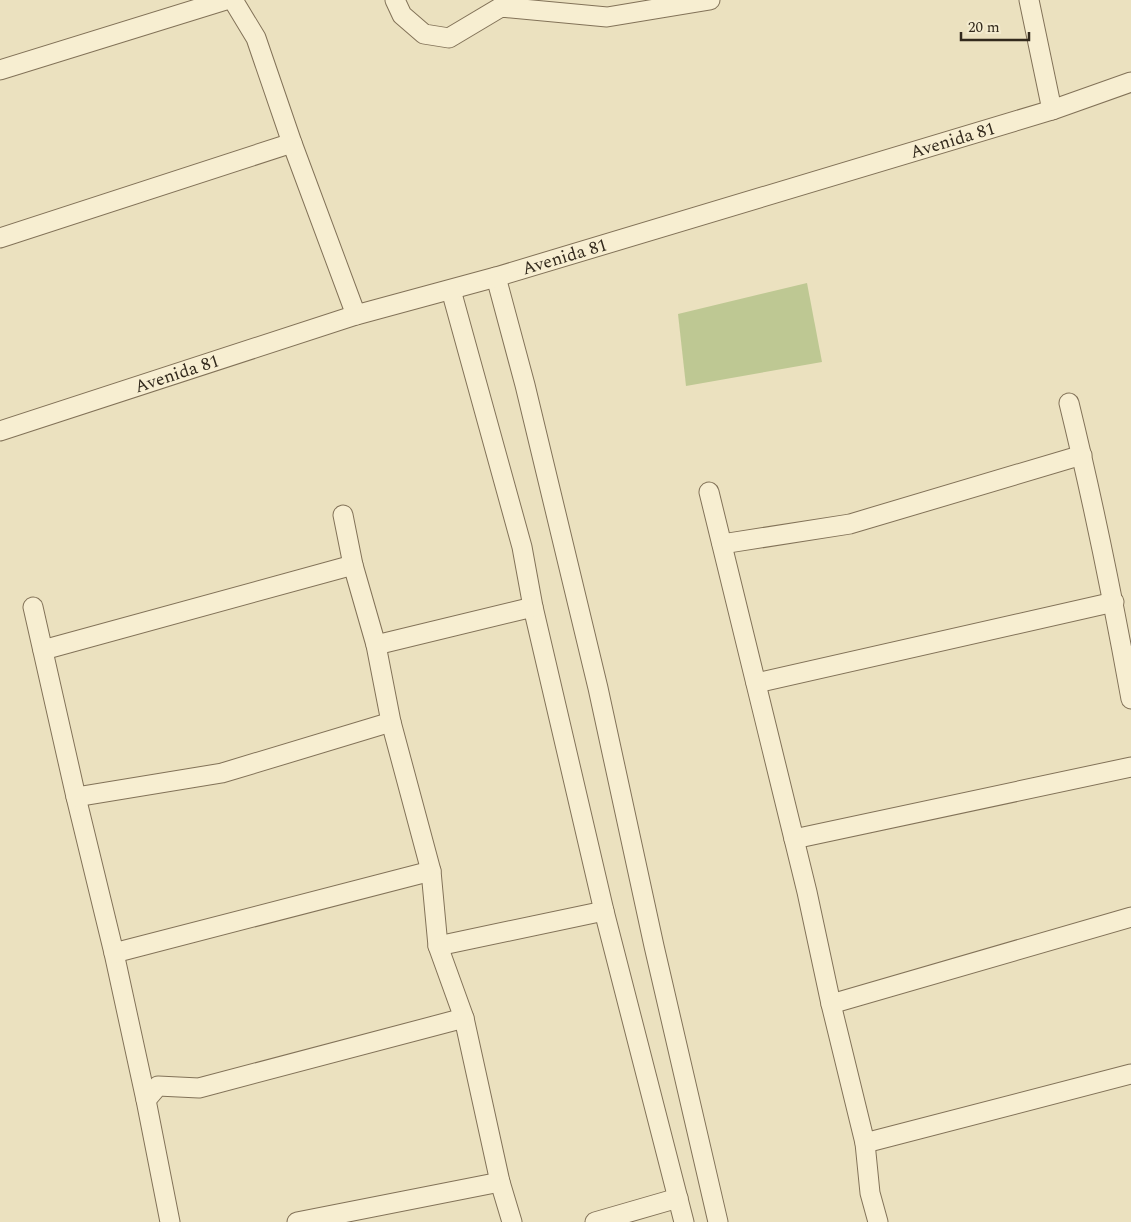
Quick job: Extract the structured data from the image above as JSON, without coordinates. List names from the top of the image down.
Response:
{
  "streets": {
    "street": ["Avenida 81"]
  },
  "scale_bar": "20 m"
}
